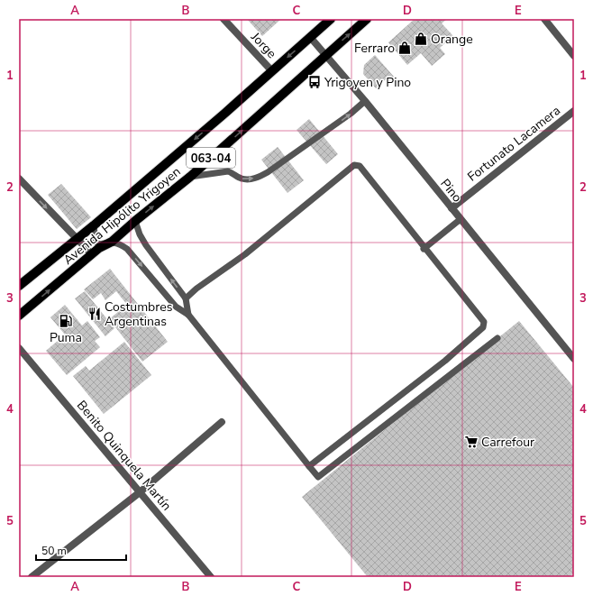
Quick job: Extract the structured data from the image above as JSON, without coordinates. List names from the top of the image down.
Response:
{
  "streets": {
    "main road": ["063-04", "Avenida Hipólito Yrigoyen"],
    "street": [
      "Jorge",
      "Fortunato Lacamera",
      "Pino",
      "Benito Quinquela Martín"
    ]
  },
  "crossings": [
    ["Jorge", "Avenida Hipólito Yrigoyen"],
    ["Fortunato Lacamera", "Pino"],
    ["Pino", "Avenida Hipólito Yrigoyen"]
  ],
  "places": {
    "shop": ["Orange", "Ferraro"],
    "bus stop": ["Yrigoyen y Pino"],
    "restaurant": ["Costumbres Argentinas"],
    "fuel station": ["Puma"],
    "supermarket": ["Carrefour"]
  },
  "scale_bar": "50 m",
  "grid": {
    "columns": [
      "A",
      "B",
      "C",
      "D",
      "E"
    ],
    "rows": [
      "1",
      "2",
      "3",
      "4",
      "5"
    ]
  }
}
